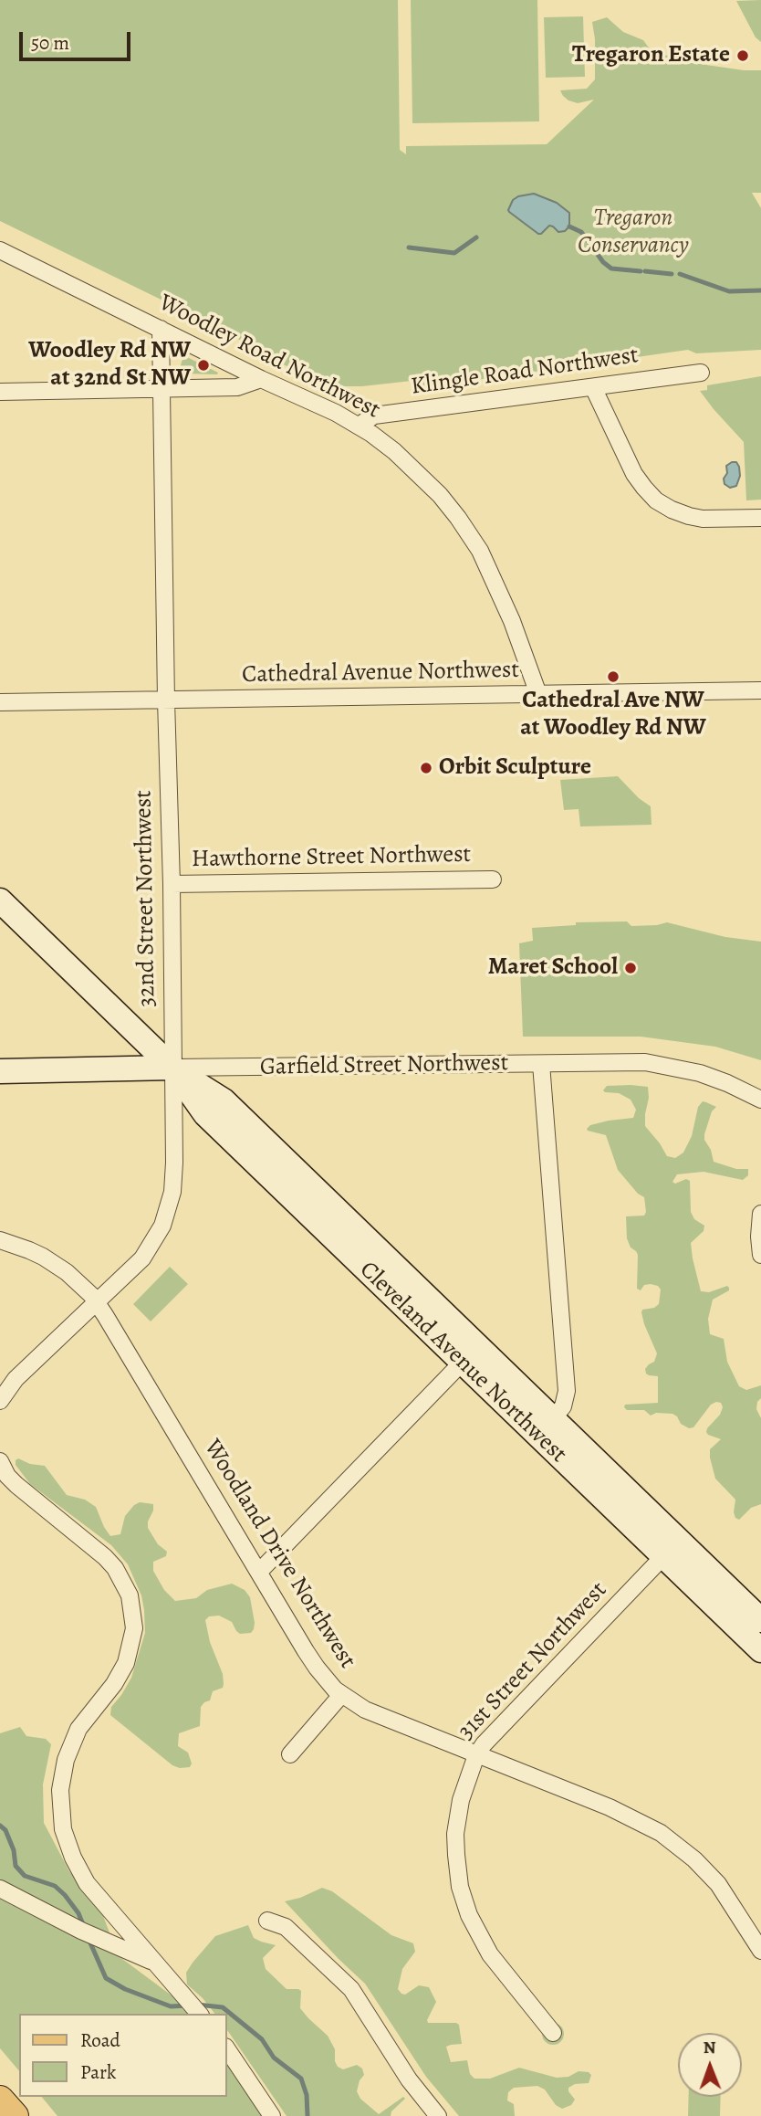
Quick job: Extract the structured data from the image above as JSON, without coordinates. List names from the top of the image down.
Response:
{
  "streets": {
    "main road": ["Garfield Street Northwest", "Cleveland Avenue Northwest"],
    "street": [
      "Woodley Road Northwest",
      "Klingle Road Northwest",
      "Cathedral Avenue Northwest",
      "Hawthorne Street Northwest",
      "32nd Street Northwest",
      "Woodland Drive Northwest",
      "31st Street Northwest"
    ]
  },
  "crossings": [
    ["Woodley Road Northwest", "Klingle Road Northwest"],
    ["Woodley Road Northwest", "Cathedral Avenue Northwest"],
    ["Woodley Road Northwest", "32nd Street Northwest"],
    ["Cathedral Avenue Northwest", "32nd Street Northwest"],
    ["Hawthorne Street Northwest", "32nd Street Northwest"],
    ["32nd Street Northwest", "Garfield Street Northwest"],
    ["32nd Street Northwest", "Cleveland Avenue Northwest"],
    ["32nd Street Northwest", "Woodland Drive Northwest"],
    ["Garfield Street Northwest", "Cleveland Avenue Northwest"],
    ["Cleveland Avenue Northwest", "31st Street Northwest"],
    ["Woodland Drive Northwest", "31st Street Northwest"]
  ],
  "parks": ["Tregaron Conservancy"],
  "places": [
    "Tregaron Estate",
    "Woodley Rd NW at 32nd St NW",
    "Cathedral Ave NW at Woodley Rd NW",
    "Orbit Sculpture",
    "Maret School"
  ],
  "legend": ["Road", "Park"],
  "scale_bar": "50 m",
  "north": "top"
}
